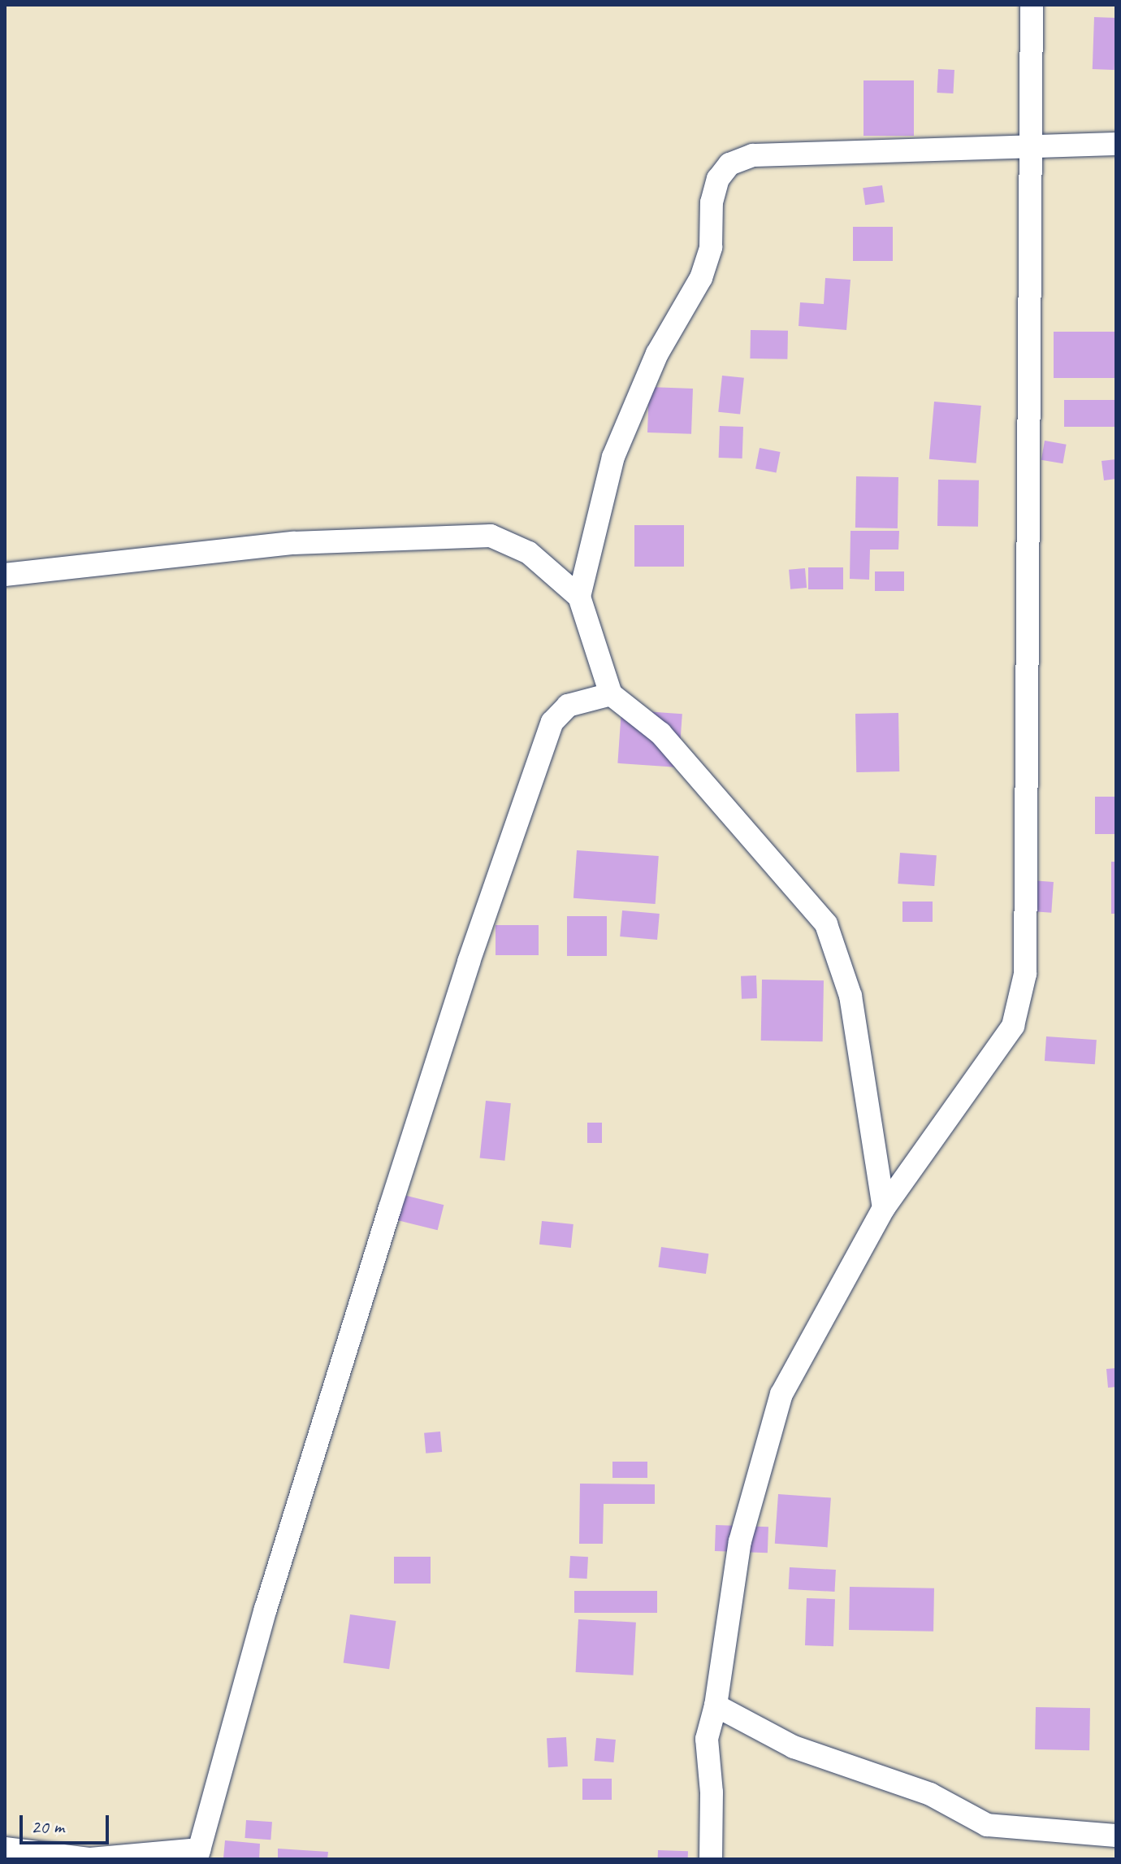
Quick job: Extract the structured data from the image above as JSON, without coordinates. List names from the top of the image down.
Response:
{
  "scale_bar": "20 m"
}
